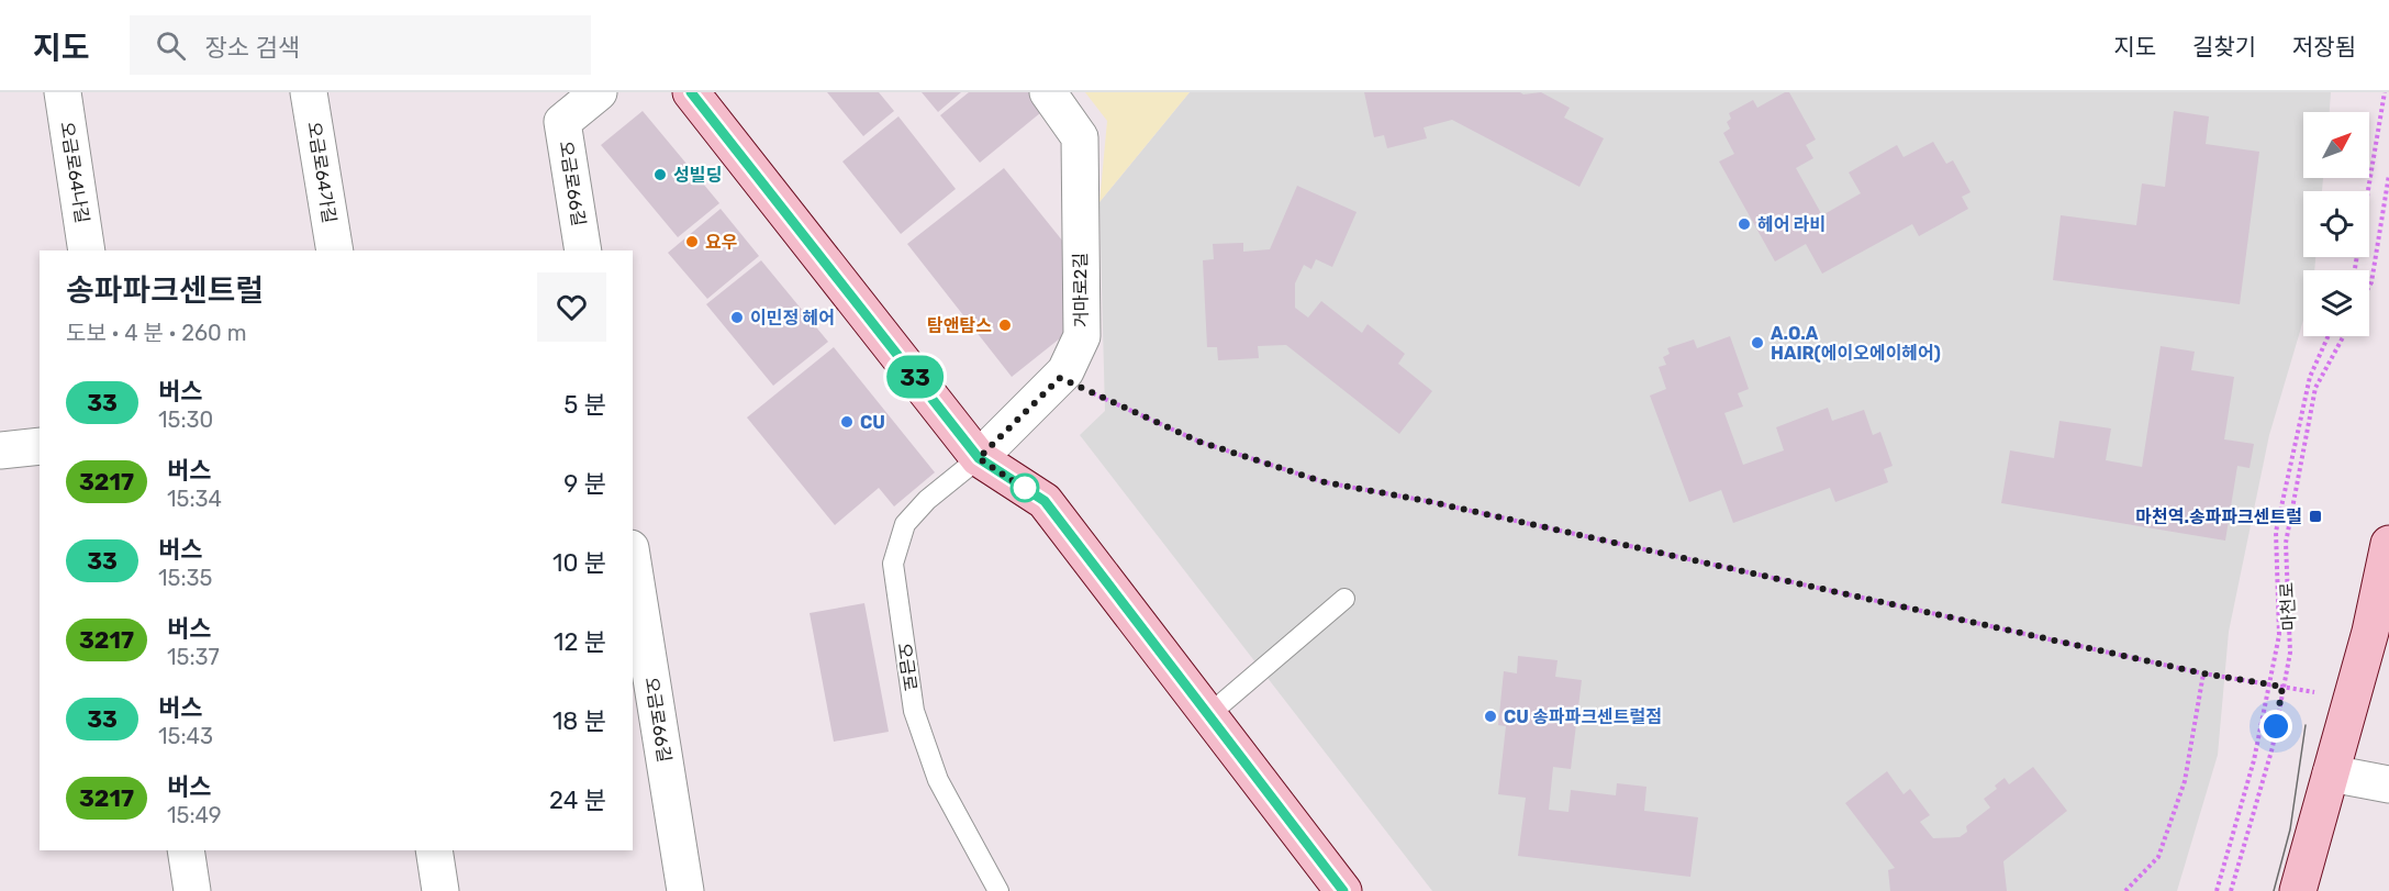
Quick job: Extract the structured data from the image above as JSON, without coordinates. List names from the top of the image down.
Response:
{
  "streets": {
    "street": [
      "오금로64나길",
      "오금로64가길",
      "오금로66길",
      "거마로2길"
    ],
    "lane": ["오금로"],
    "path": ["마천로"]
  },
  "crossings": [
    ["거마로2길", "오금로"]
  ],
  "places": {
    "other": [
      "성빌딩",
      "헤어 라비",
      "요우",
      "이민정 헤어",
      "탐앤탐스",
      "A.O.A HAIR(에이오에이헤어)",
      "CU",
      "CU 송파파크센트럴점"
    ],
    "transit": ["마천역.송파파크센트럴"]
  },
  "lines": ["bus line 33"],
  "north": "top right",
  "page": {
    "header": "지도",
    "search": "장소 검색",
    "nav": ["지도", "길찾기", "저장됨"],
    "on_map": "33",
    "heading": ["송파파크센트럴", "도보 · 4 분 · 260 m"],
    "list": [
      {
        "mark": "33",
        "name": "버스",
        "note": "15:30",
        "value": "5 분"
      },
      {
        "mark": "3217",
        "name": "버스",
        "note": "15:34",
        "value": "9 분"
      },
      {
        "mark": "33",
        "name": "버스",
        "note": "15:35",
        "value": "10 분"
      },
      {
        "mark": "3217",
        "name": "버스",
        "note": "15:37",
        "value": "12 분"
      },
      {
        "mark": "33",
        "name": "버스",
        "note": "15:43",
        "value": "18 분"
      },
      {
        "mark": "3217",
        "name": "버스",
        "note": "15:49",
        "value": "24 분"
      }
    ]
  }
}
